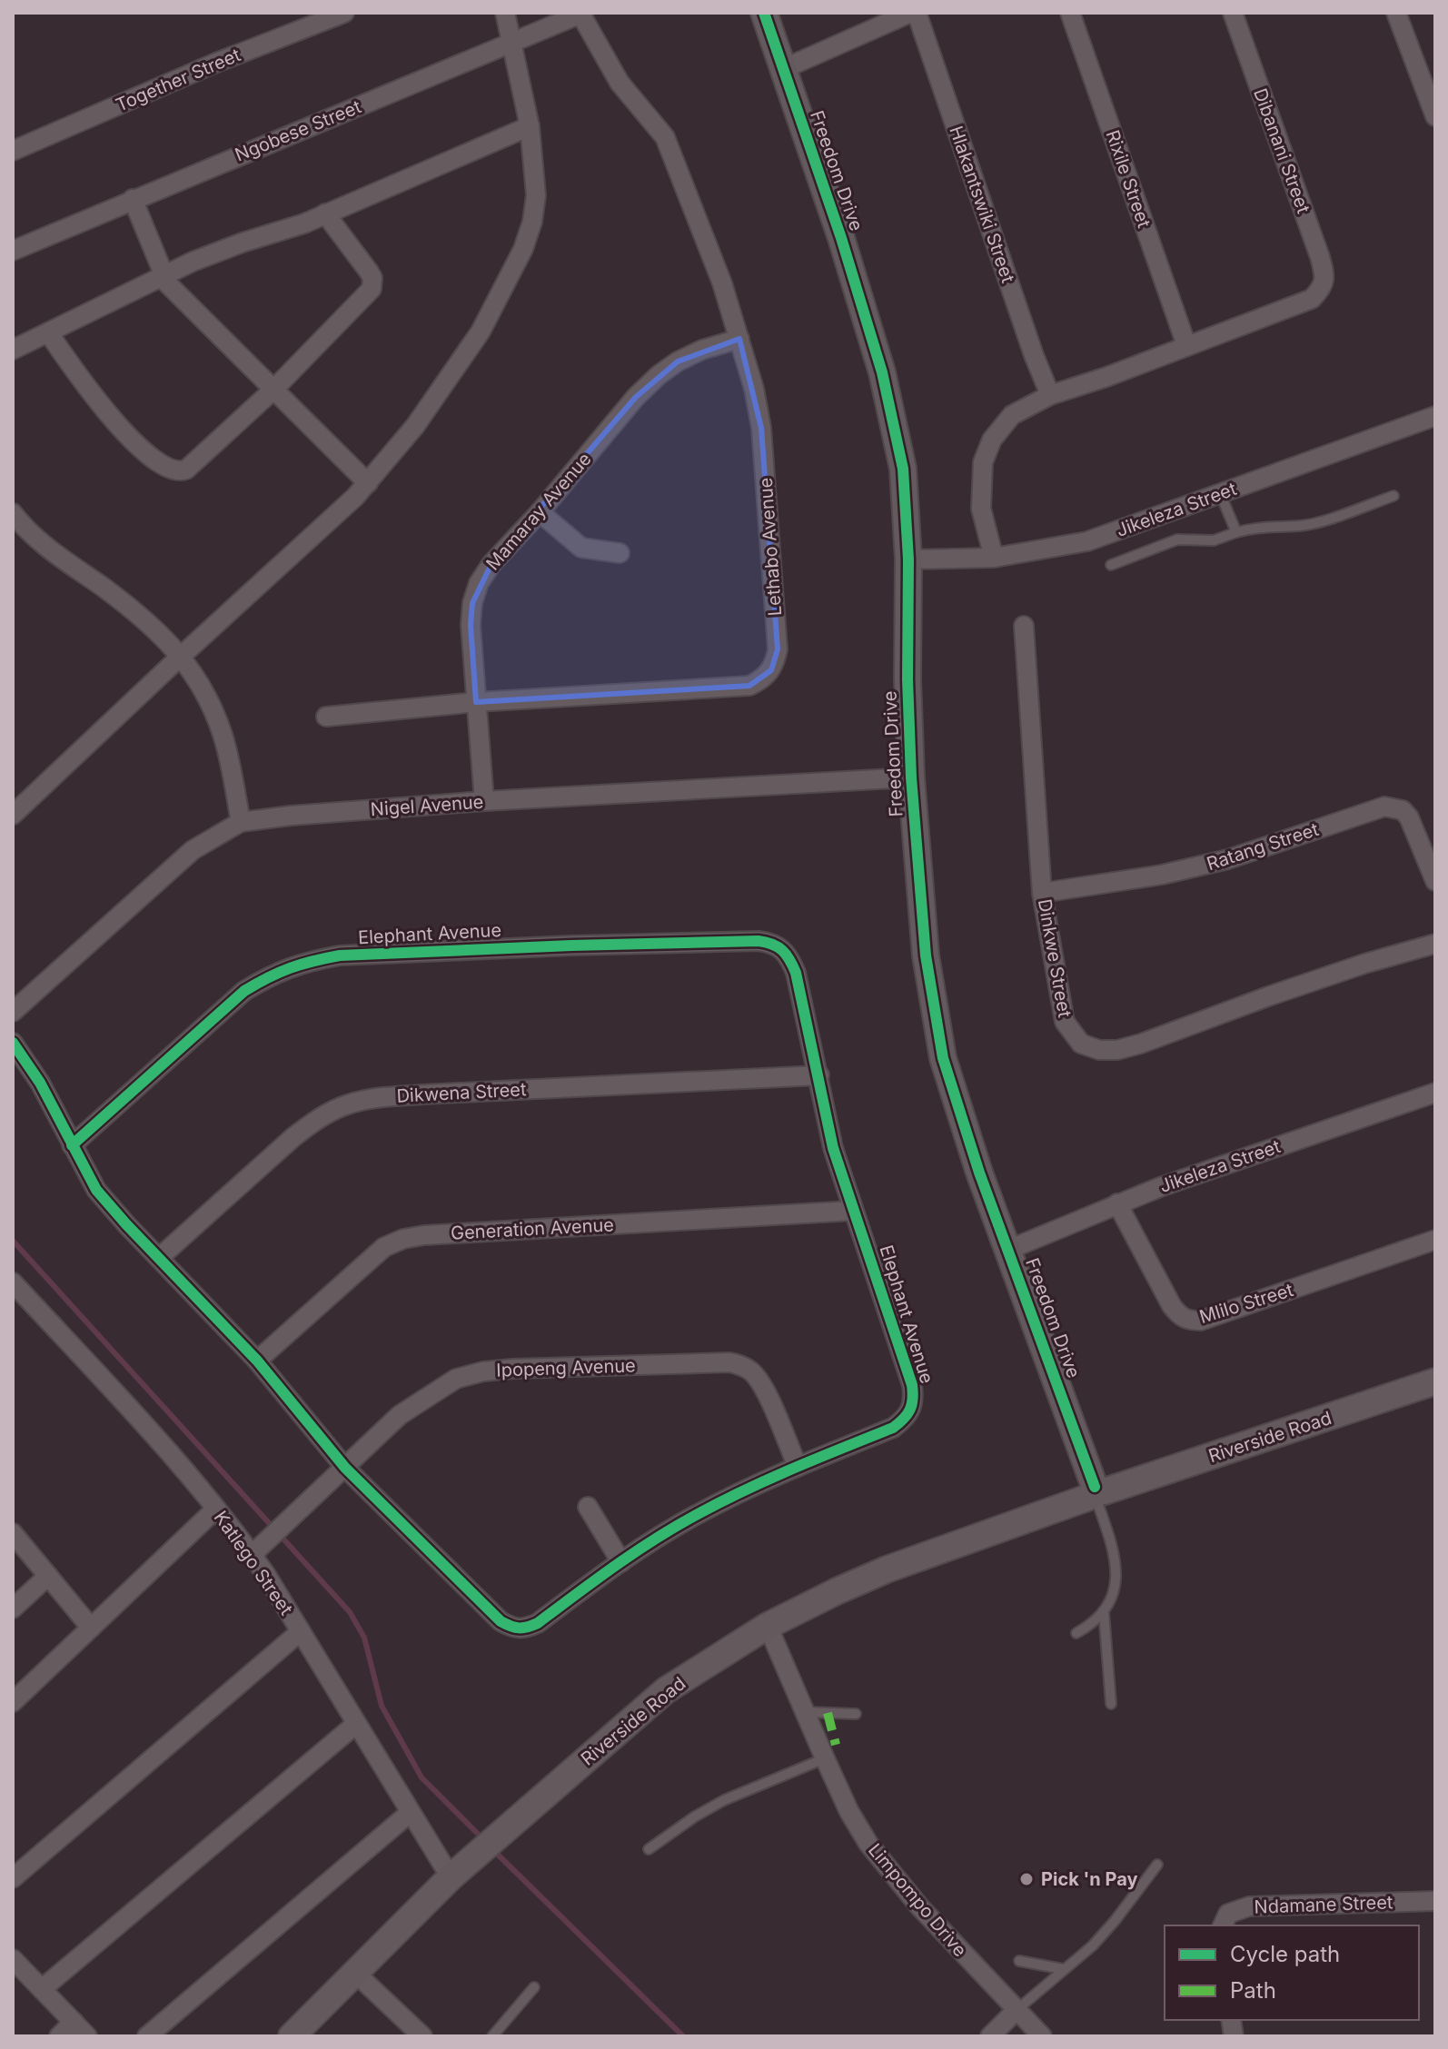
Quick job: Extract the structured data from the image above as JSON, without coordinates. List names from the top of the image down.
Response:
{
  "streets": {
    "street": [
      "Together Street",
      "Ngobese Street",
      "Dibanani Street",
      "Freedom Drive",
      "Rixile Street",
      "Hlakantswiki Street",
      "Jikeleza Street",
      "Mamaray Avenue",
      "Lethabo Avenue",
      "Nigel Avenue",
      "Ratang Street",
      "Elephant Avenue",
      "Dinkwe Street",
      "Dikwena Street",
      "Generation Avenue",
      "Mlilo Street",
      "Ipopeng Avenue",
      "Riverside Road",
      "Katlego Street",
      "Limpompo Drive",
      "Ndamane Street"
    ]
  },
  "crossings": [
    ["Ngobese Street", "Lethabo Avenue"],
    ["Dibanani Street", "Rixile Street"],
    ["Freedom Drive", "Jikeleza Street"],
    ["Freedom Drive", "Nigel Avenue"],
    ["Freedom Drive", "Riverside Road"],
    ["Jikeleza Street", "Mlilo Street"],
    ["Mamaray Avenue", "Lethabo Avenue"],
    ["Mamaray Avenue", "Nigel Avenue"],
    ["Ratang Street", "Dinkwe Street"],
    ["Elephant Avenue", "Dikwena Street"],
    ["Elephant Avenue", "Generation Avenue"],
    ["Elephant Avenue", "Ipopeng Avenue"],
    ["Ipopeng Avenue", "Katlego Street"],
    ["Riverside Road", "Katlego Street"],
    ["Riverside Road", "Limpompo Drive"]
  ],
  "places": ["Pick 'n Pay"],
  "legend": ["Cycle path", "Path"]
}
